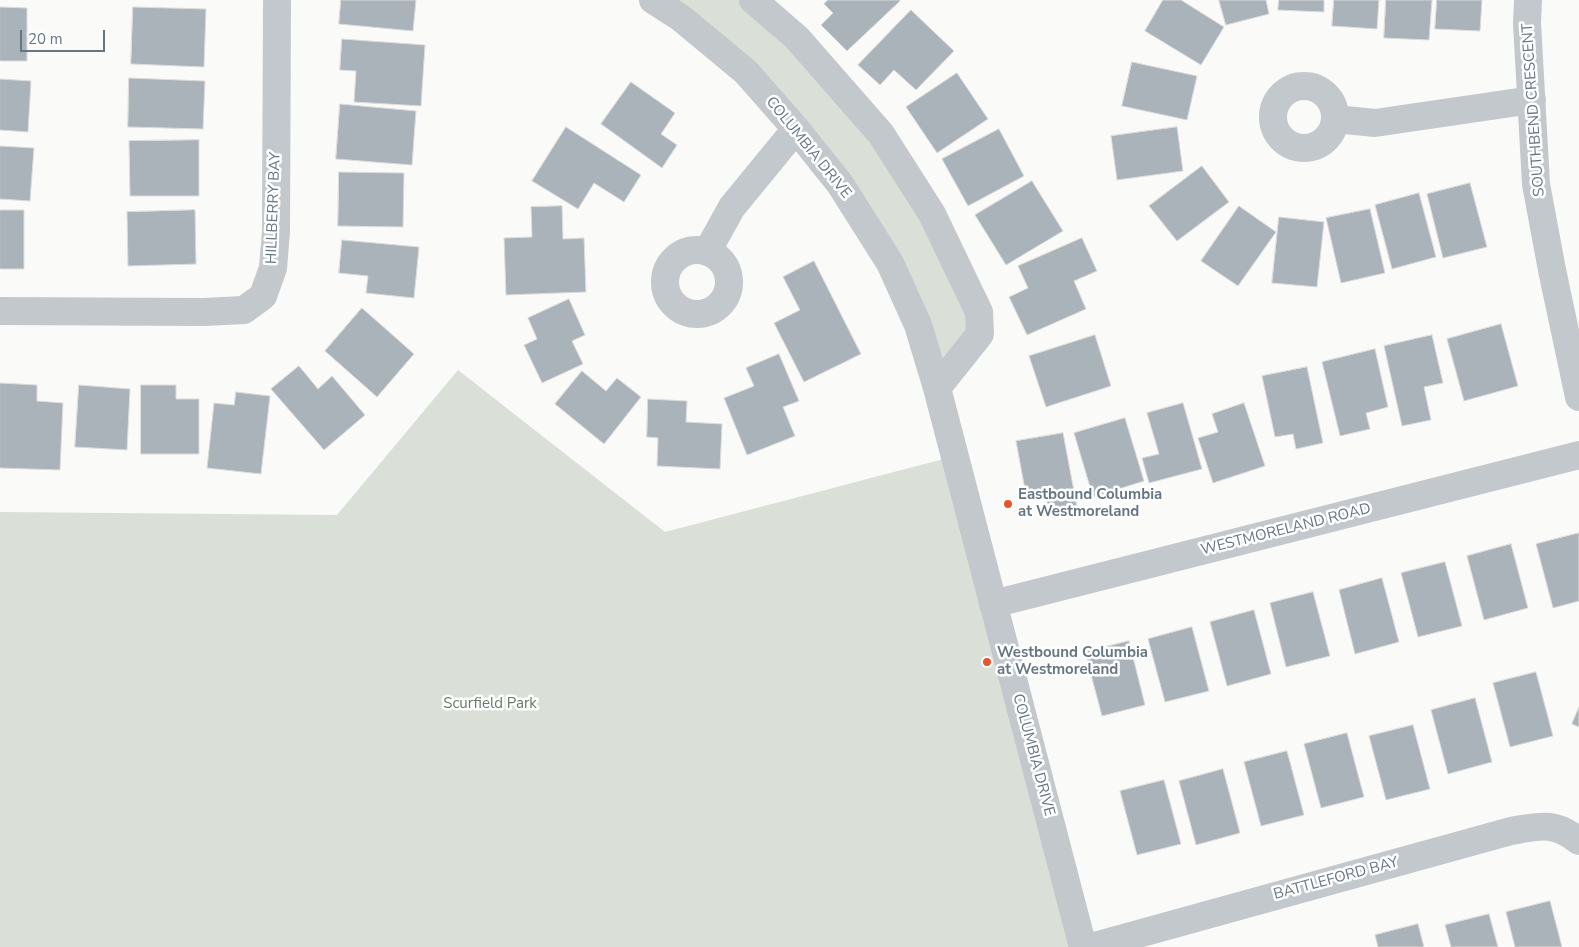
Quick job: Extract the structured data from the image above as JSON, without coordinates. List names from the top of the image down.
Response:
{
  "streets": {
    "street": [
      "SOUTHBEND CRESCENT",
      "COLUMBIA DRIVE",
      "HILLBERRY BAY",
      "WESTMORELAND ROAD",
      "BATTLEFORD BAY"
    ]
  },
  "crossings": [
    ["COLUMBIA DRIVE", "WESTMORELAND ROAD"]
  ],
  "parks": ["Scurfield Park"],
  "places": ["Eastbound Columbia at Westmoreland", "Westbound Columbia at Westmoreland"],
  "scale_bar": "20 m"
}
